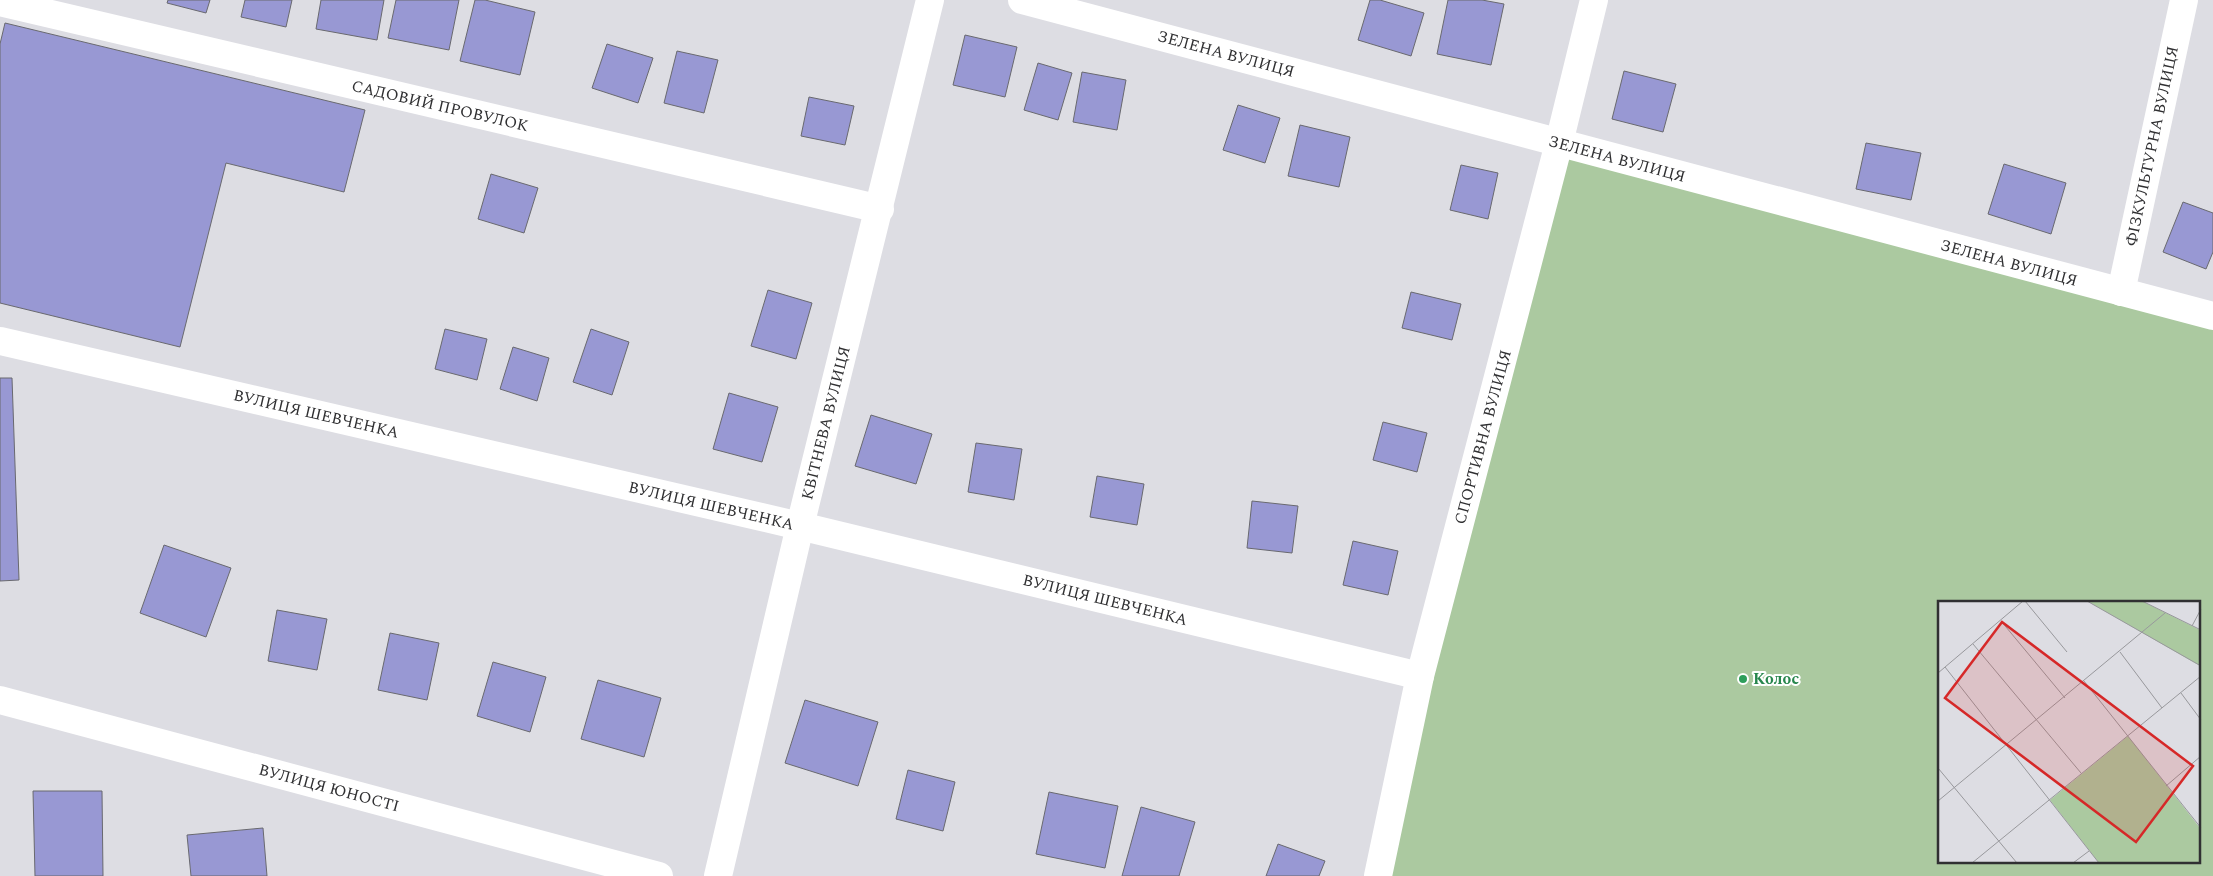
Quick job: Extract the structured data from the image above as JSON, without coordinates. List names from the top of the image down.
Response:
{
  "streets": {
    "street": [
      "ЗЕЛЕНА ВУЛИЦЯ",
      "САДОВИЙ ПРОВУЛОК",
      "ФІЗКУЛЬТУРНА ВУЛИЦЯ",
      "ВУЛИЦЯ ШЕВЧЕНКА",
      "КВІТНЕВА ВУЛИЦЯ",
      "СПОРТИВНА ВУЛИЦЯ",
      "ВУЛИЦЯ ЮНОСТІ"
    ]
  },
  "crossings": [
    ["ЗЕЛЕНА ВУЛИЦЯ", "ФІЗКУЛЬТУРНА ВУЛИЦЯ"],
    ["ЗЕЛЕНА ВУЛИЦЯ", "СПОРТИВНА ВУЛИЦЯ"],
    ["САДОВИЙ ПРОВУЛОК", "КВІТНЕВА ВУЛИЦЯ"],
    ["ВУЛИЦЯ ШЕВЧЕНКА", "КВІТНЕВА ВУЛИЦЯ"],
    ["ВУЛИЦЯ ШЕВЧЕНКА", "СПОРТИВНА ВУЛИЦЯ"]
  ],
  "places": ["Колос"]
}
